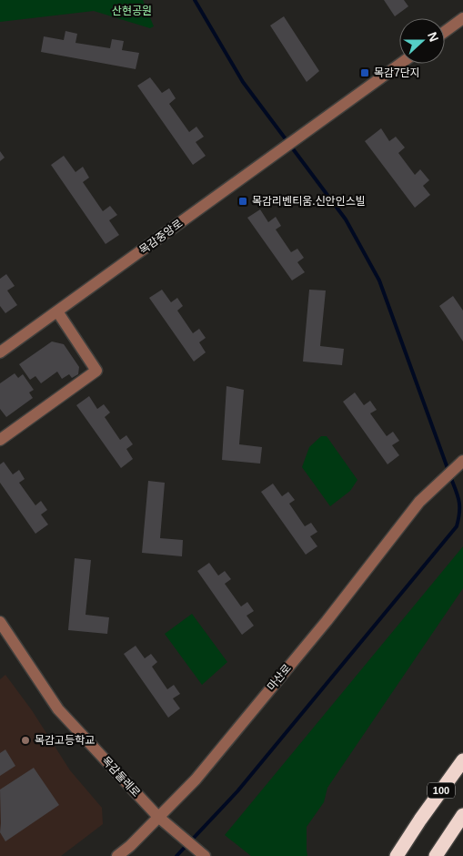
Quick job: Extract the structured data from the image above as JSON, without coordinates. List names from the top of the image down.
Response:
{
  "streets": {
    "highway": ["100"],
    "street": ["목감중앙로", "마산로", "목감둘레로"]
  },
  "crossings": [
    ["마산로", "목감둘레로"]
  ],
  "parks": ["산현공원"],
  "places": {
    "transit": ["목감7단지", "목감리벤티움.신안인스빌"],
    "other": ["목감고등학교"]
  },
  "north": "right"
}
